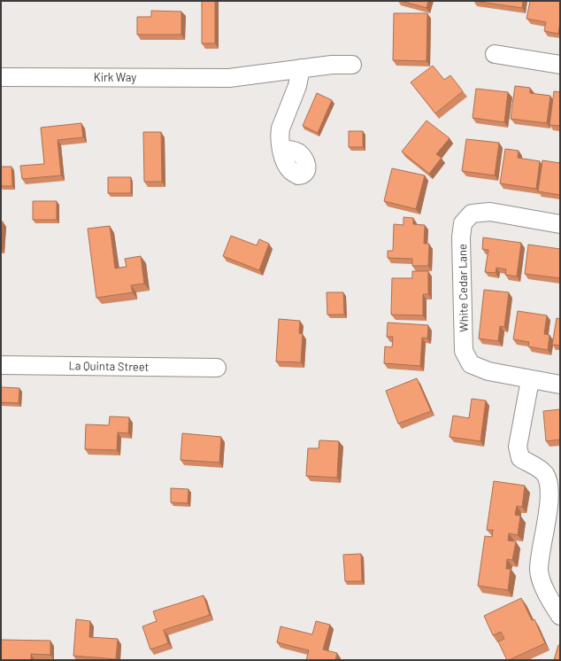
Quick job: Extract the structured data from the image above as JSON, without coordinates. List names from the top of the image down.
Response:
{
  "streets": {
    "street": ["Kirk Way", "White Cedar Lane", "La Quinta Street"]
  }
}
